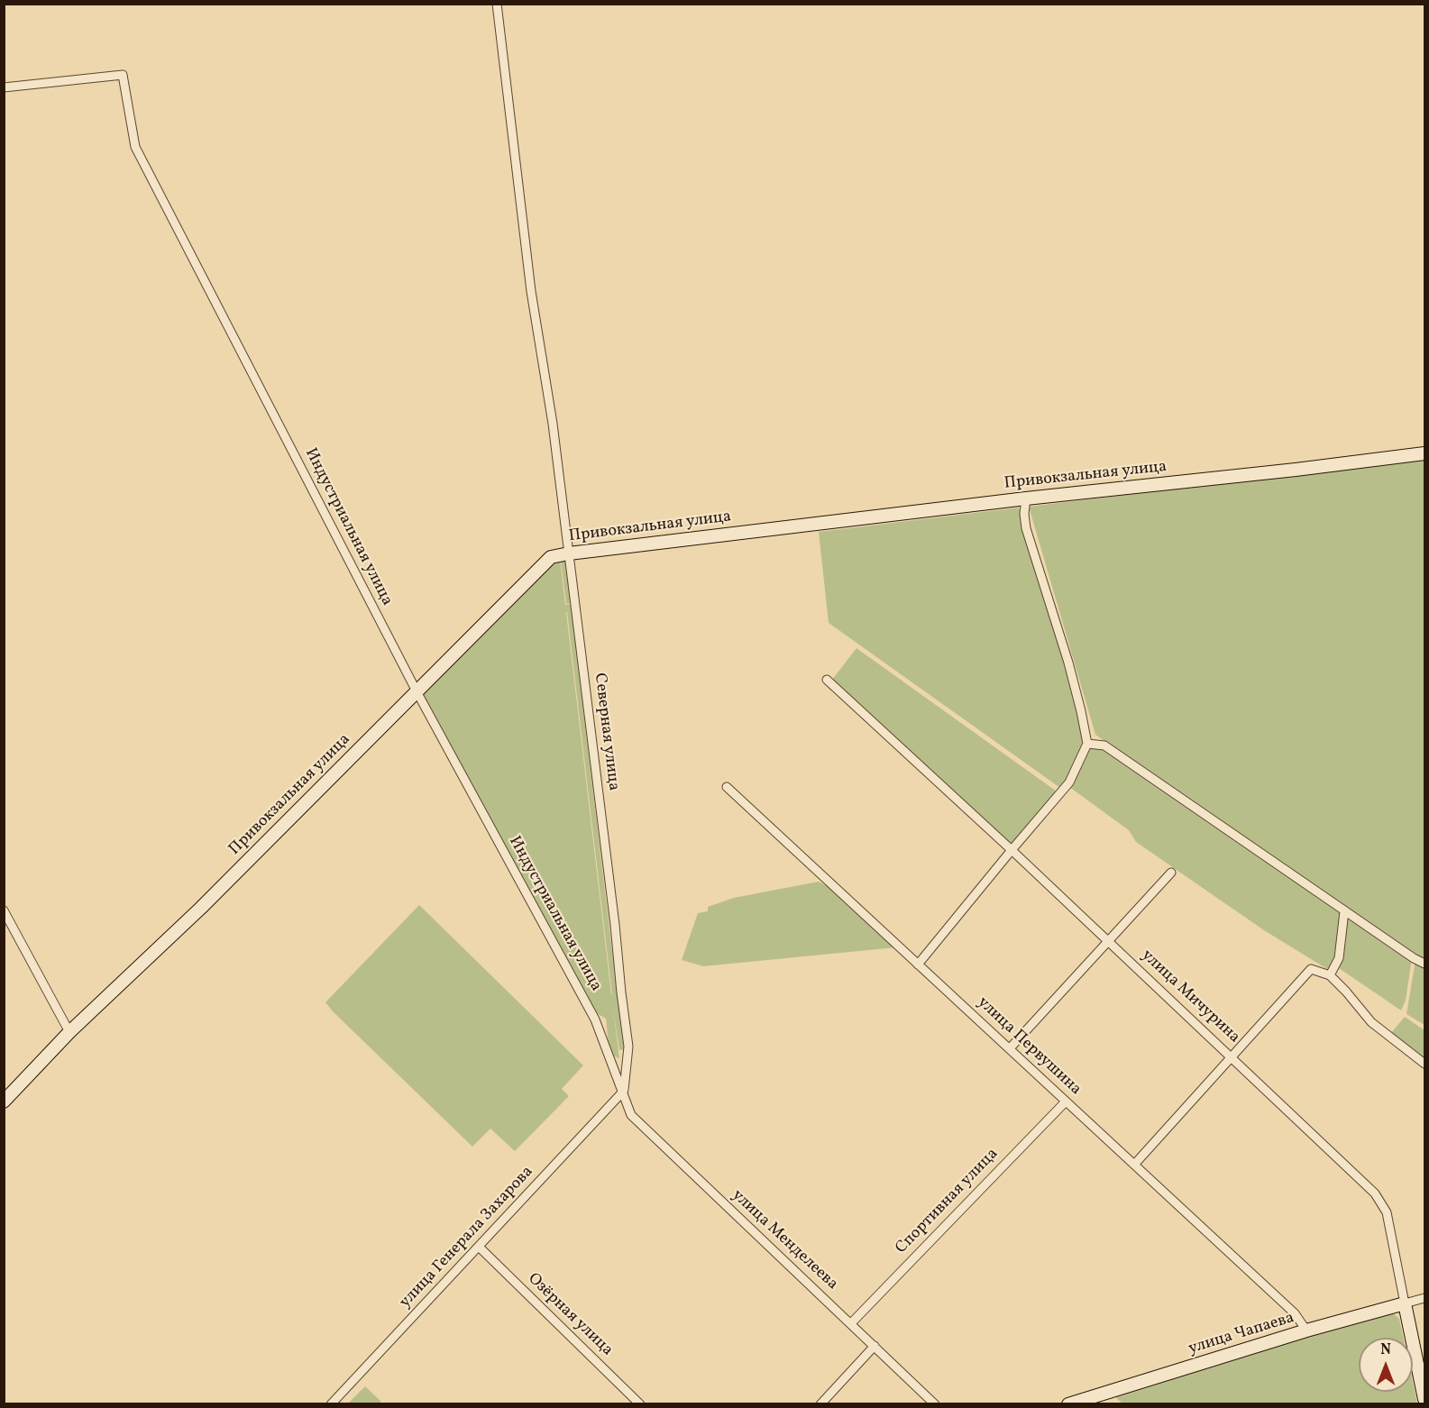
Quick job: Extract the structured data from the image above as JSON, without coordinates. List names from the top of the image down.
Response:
{
  "streets": {
    "main road": ["Привокзальная улица", "улица Мичурина", "улица Чапаева"],
    "street": [
      "Индустриальная улица",
      "Северная улица",
      "улица Первушина",
      "Спортивная улица",
      "улица Генерала Захарова",
      "улица Менделеева",
      "Озёрная улица"
    ]
  },
  "crossings": [
    ["Привокзальная улица", "Индустриальная улица"],
    ["Привокзальная улица", "Северная улица"],
    ["Индустриальная улица", "Северная улица"],
    ["Индустриальная улица", "улица Генерала Захарова"],
    ["Индустриальная улица", "улица Менделеева"],
    ["Северная улица", "улица Генерала Захарова"],
    ["Северная улица", "улица Менделеева"],
    ["улица Мичурина", "улица Чапаева"],
    ["улица Первушина", "Спортивная улица"],
    ["улица Первушина", "улица Чапаева"],
    ["Спортивная улица", "улица Менделеева"],
    ["улица Генерала Захарова", "улица Менделеева"],
    ["улица Генерала Захарова", "Озёрная улица"]
  ],
  "north": "top"
}
